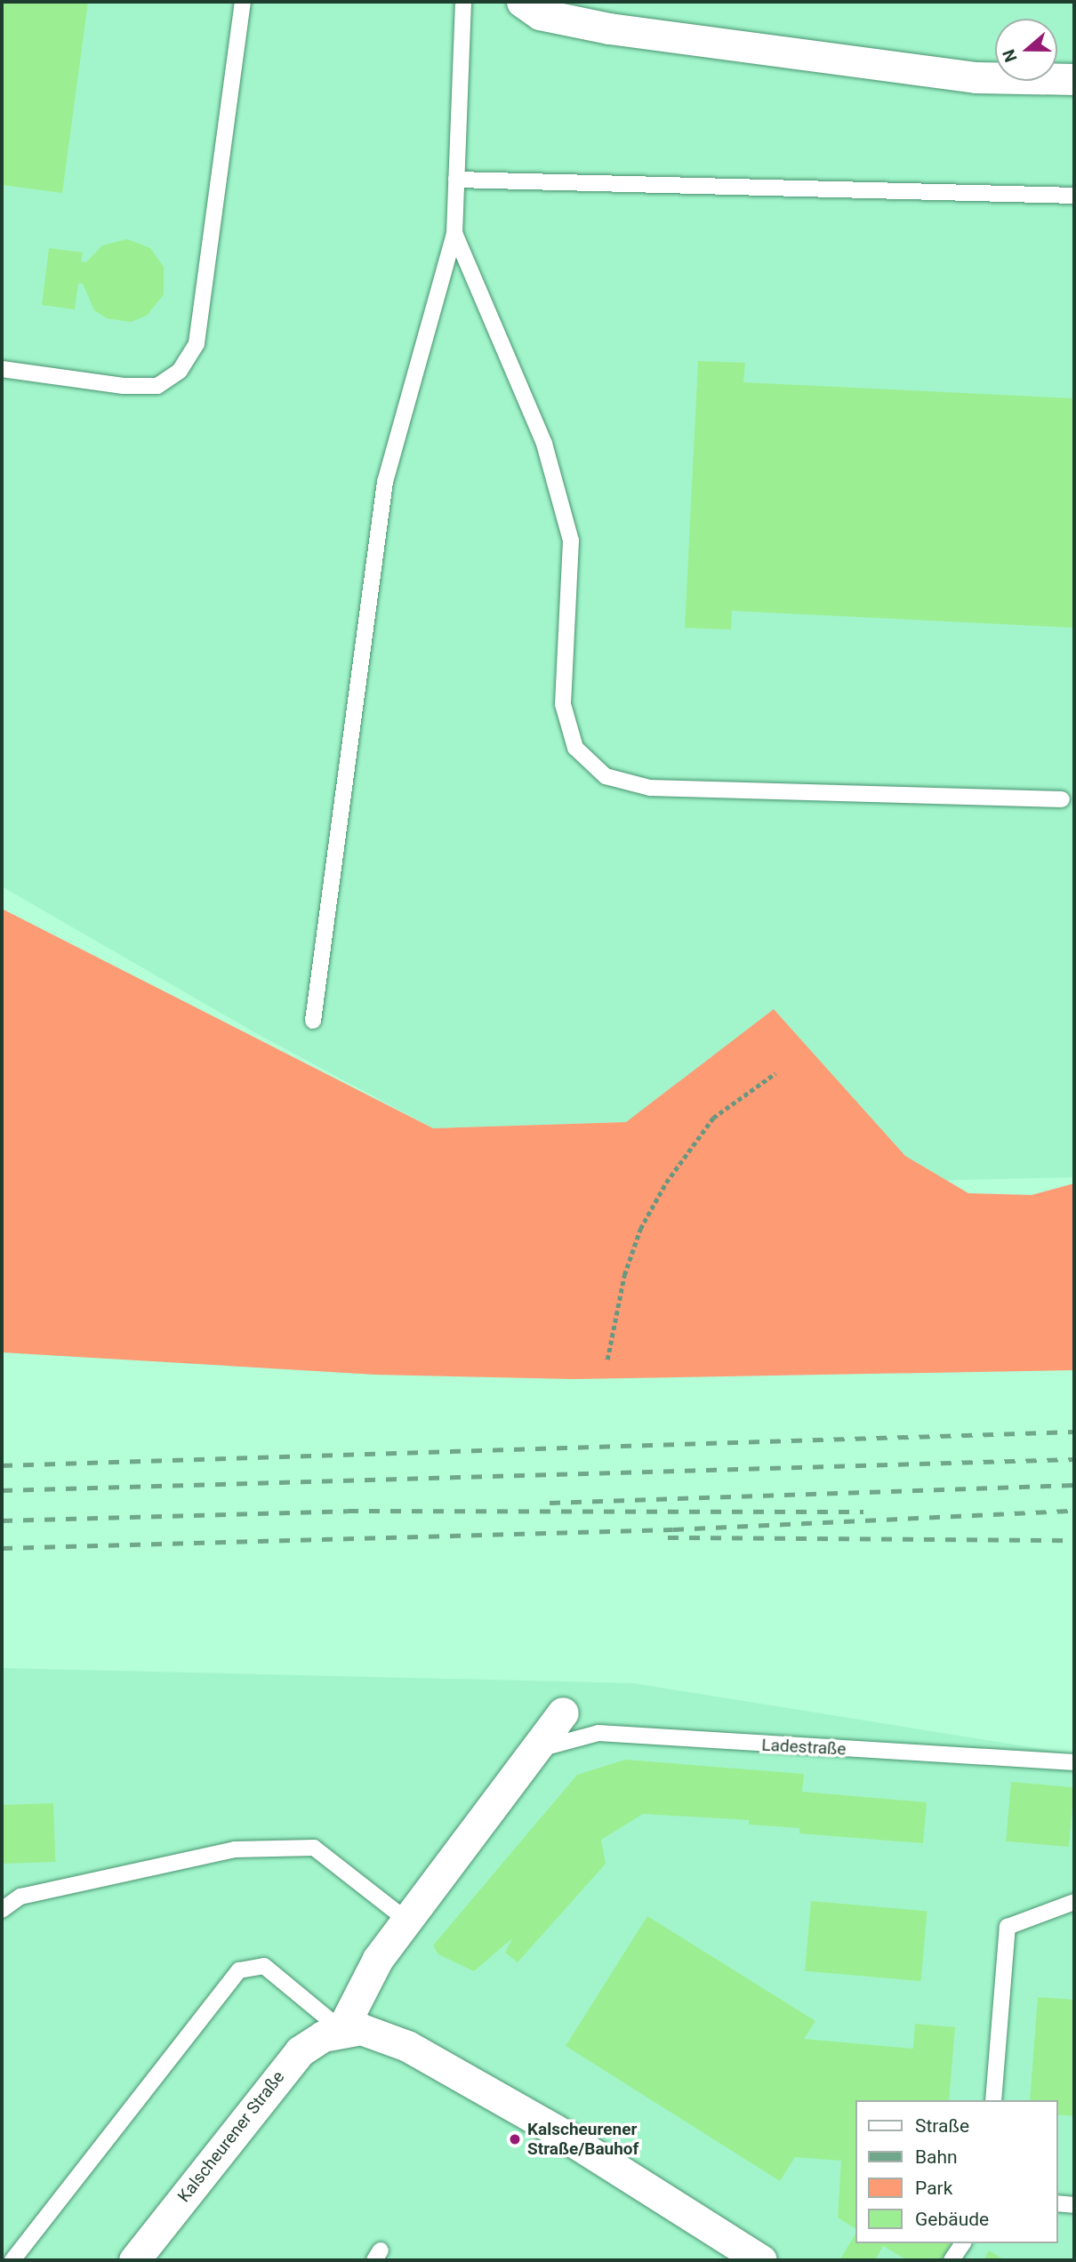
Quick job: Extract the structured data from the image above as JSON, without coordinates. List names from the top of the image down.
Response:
{
  "streets": {
    "street": ["Kalscheurener Straße"],
    "lane": ["Ladestraße"]
  },
  "places": ["Kalscheurener Straße/Bauhof"],
  "legend": [
    "Straße",
    "Bahn",
    "Park",
    "Gebäude"
  ],
  "north": "left"
}
